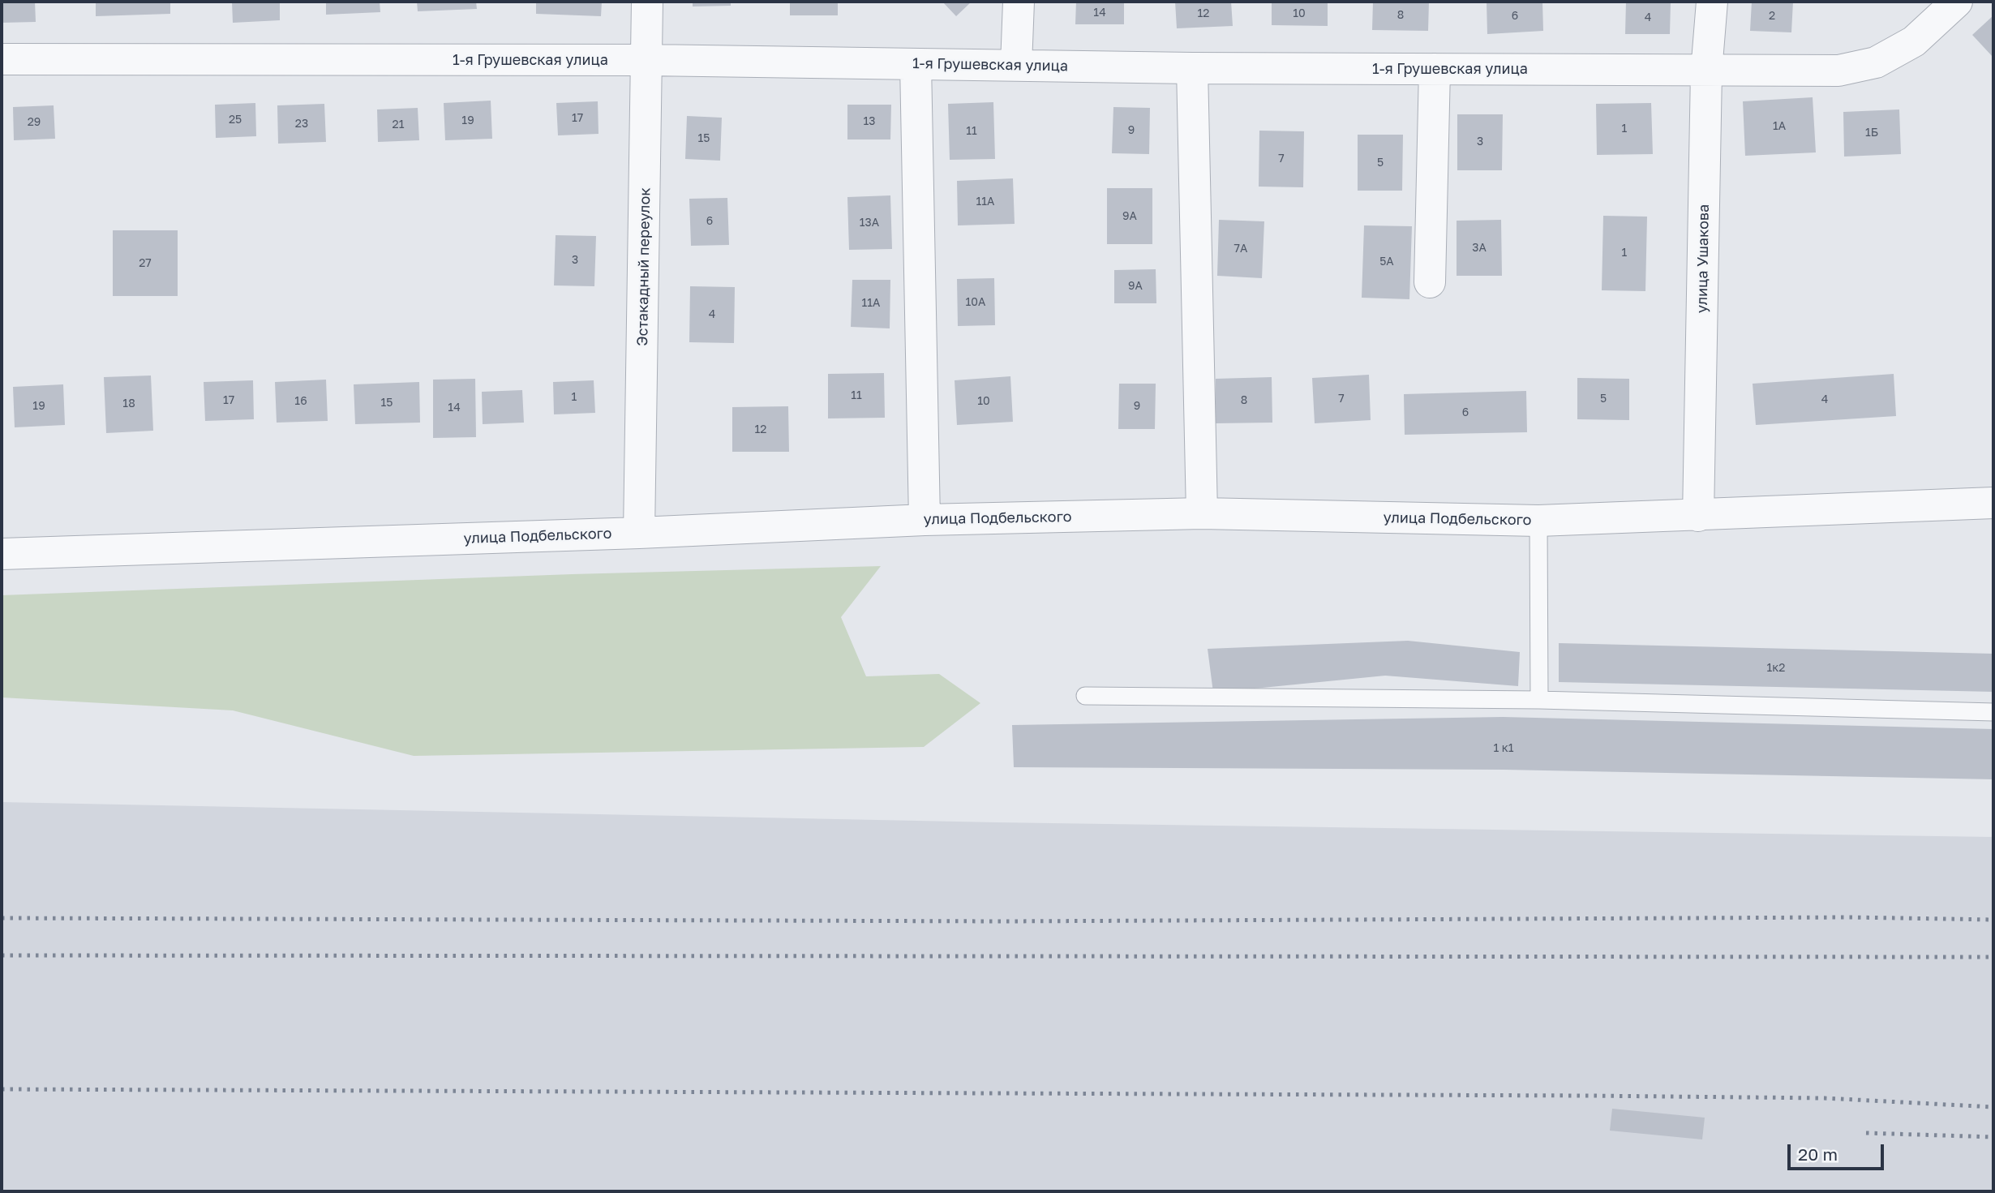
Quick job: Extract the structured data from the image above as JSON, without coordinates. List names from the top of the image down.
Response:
{
  "streets": {
    "street": [
      "1-я Грушевская улица",
      "улица Ушакова",
      "Эстакадный переулок",
      "улица Подбельского"
    ]
  },
  "crossings": [
    ["1-я Грушевская улица", "улица Ушакова"],
    ["1-я Грушевская улица", "Эстакадный переулок"],
    ["улица Ушакова", "улица Подбельского"],
    ["Эстакадный переулок", "улица Подбельского"]
  ],
  "house_numbers": [
    "14",
    "12",
    "10",
    "8",
    "6",
    "2",
    "4",
    "17",
    "25",
    "19",
    "13",
    "29",
    "23",
    "21",
    "1А",
    "1",
    "9",
    "11",
    "1Б",
    "15",
    "3",
    "7",
    "5",
    "11А",
    "9А",
    "6",
    "13А",
    "3А",
    "7А",
    "1",
    "3",
    "5А",
    "27",
    "9А",
    "10А",
    "11А",
    "4",
    "11",
    "1",
    "7",
    "5",
    "4",
    "17",
    "8",
    "16",
    "10",
    "15",
    "18",
    "19",
    "9",
    "14",
    "6",
    "12",
    "1к2",
    "1 к1"
  ],
  "scale_bar": "20 m"
}
